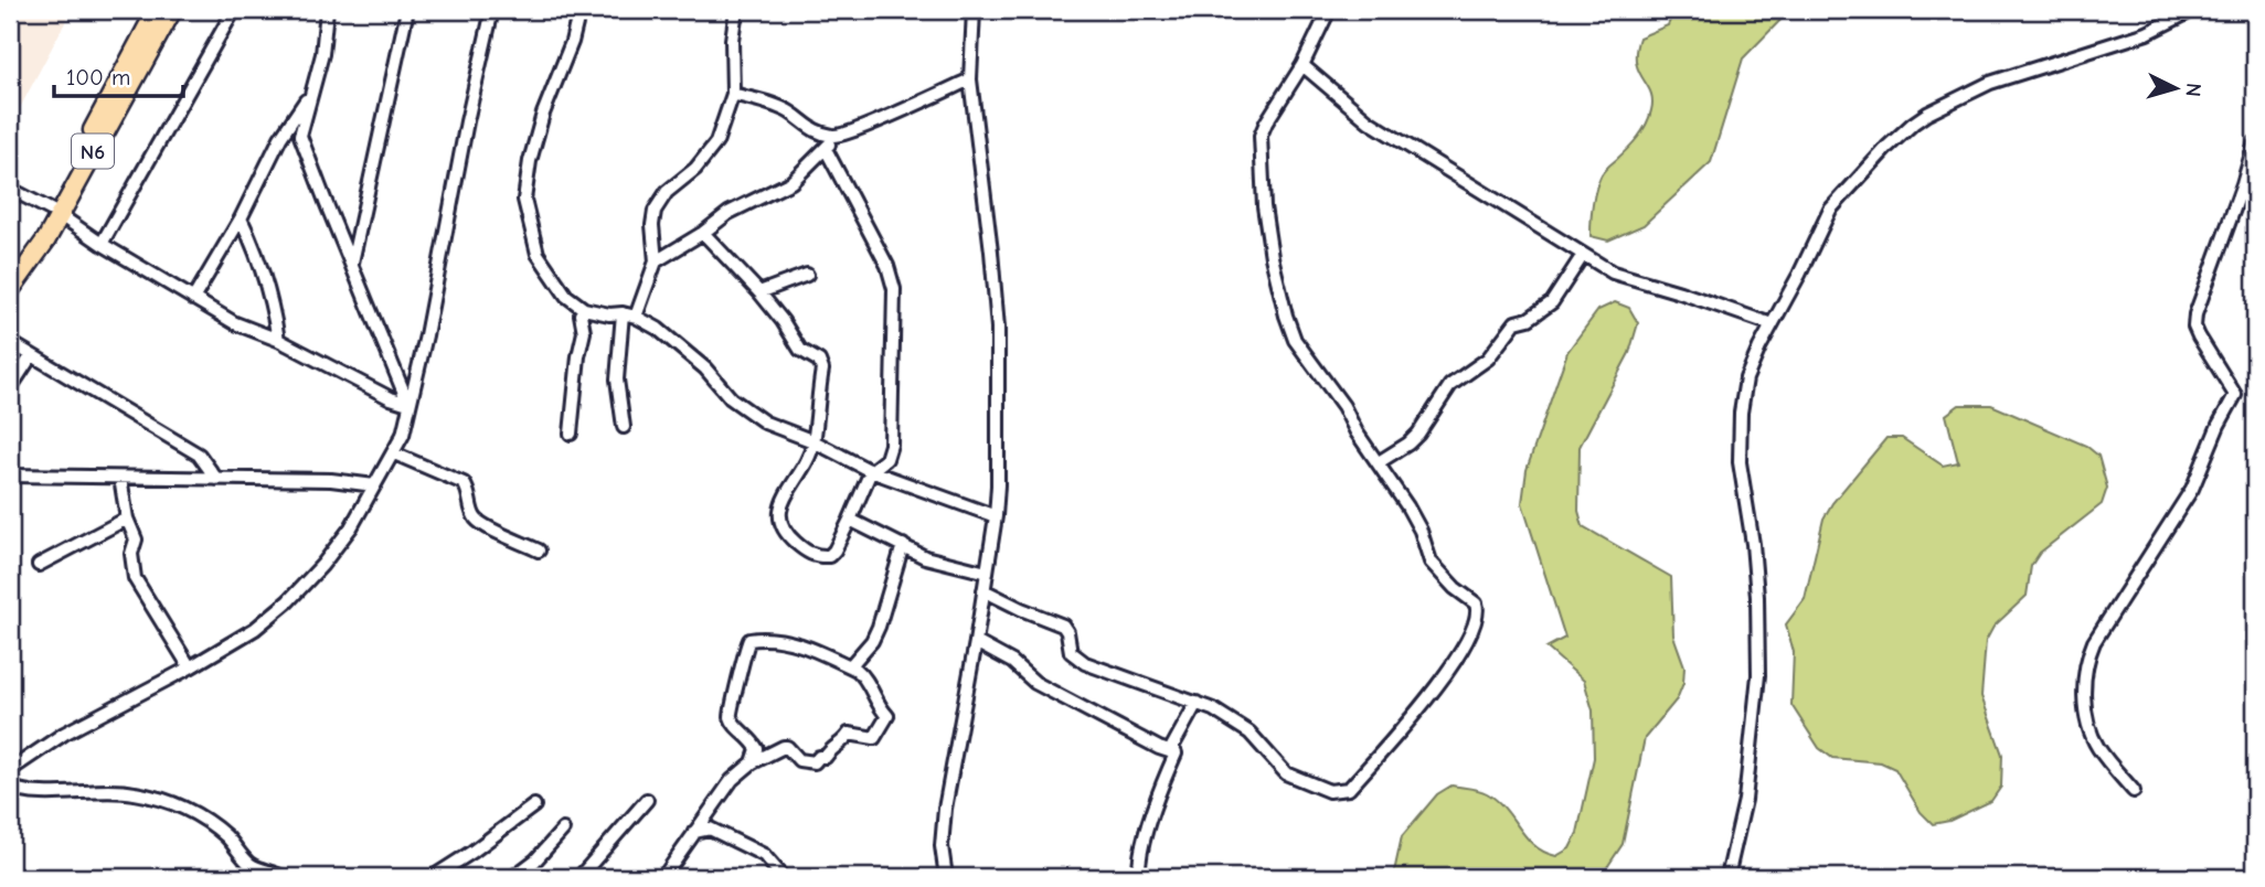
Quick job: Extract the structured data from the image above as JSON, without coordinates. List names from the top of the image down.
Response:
{
  "streets": {
    "highway": ["N6"]
  },
  "scale_bar": "100 m",
  "north": "right"
}
